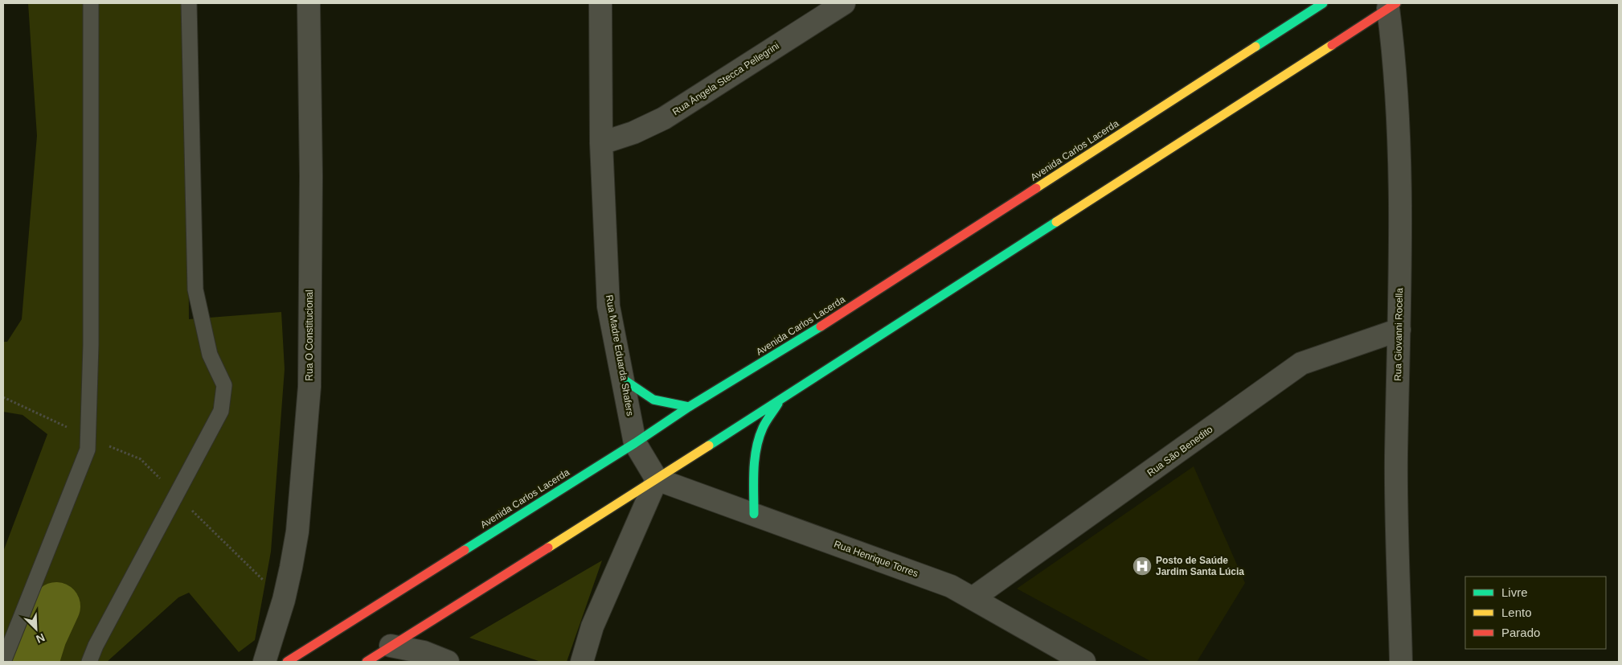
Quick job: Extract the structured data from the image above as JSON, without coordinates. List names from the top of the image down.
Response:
{
  "streets": {
    "main road": ["Avenida Carlos Lacerda"],
    "street": [
      "Rua Ângela Stecca Pellegrini",
      "Rua Giovanni Rocella",
      "Rua O Constitucional",
      "Rua Madre Eduarda Shafers",
      "Rua São Benedito",
      "Rua Henrique Torres"
    ]
  },
  "crossings": [
    ["Rua Ângela Stecca Pellegrini", "Rua Madre Eduarda Shafers"],
    ["Avenida Carlos Lacerda", "Rua Madre Eduarda Shafers"],
    ["Rua Giovanni Rocella", "Rua São Benedito"],
    ["Rua Madre Eduarda Shafers", "Rua Henrique Torres"],
    ["Rua São Benedito", "Rua Henrique Torres"]
  ],
  "places": {
    "hospital": ["Posto de Saúde Jardim Santa Lúcia"]
  },
  "legend": ["Livre", "Lento", "Parado"],
  "north": "bottom right"
}
